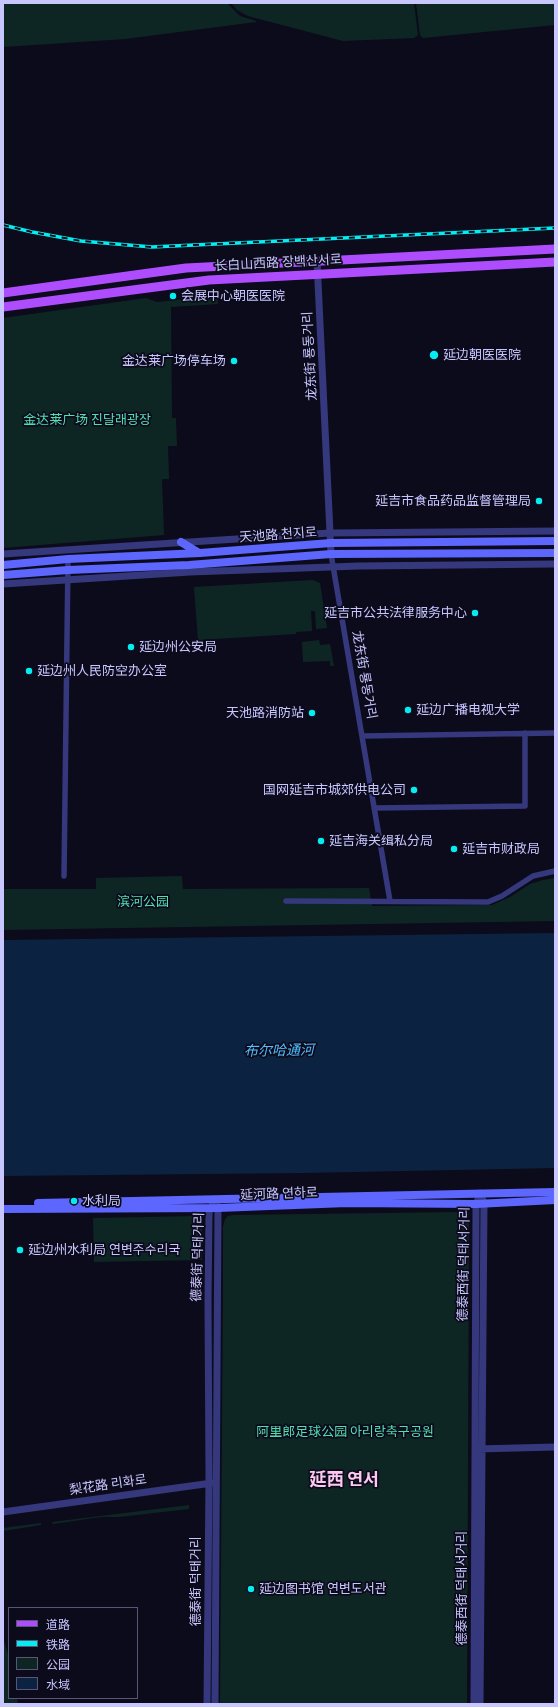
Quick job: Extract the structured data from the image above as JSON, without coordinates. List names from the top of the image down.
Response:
{
  "streets": {
    "main road": ["长白山西路 장백산서로", "天池路 천지로", "延河路 연하로"],
    "street": [
      "龙东街 룡동거리",
      "德泰街 덕태거리",
      "德泰西街 덕태서거리",
      "梨花路 리화로"
    ]
  },
  "crossings": [
    ["长白山西路 장백산서로", "龙东街 룡동거리"],
    ["龙东街 룡동거리", "天池路 천지로"],
    ["延河路 연하로", "德泰街 덕태거리"],
    ["延河路 연하로", "德泰西街 덕태서거리"],
    ["德泰街 덕태거리", "梨花路 리화로"]
  ],
  "districts": ["延西 연서"],
  "water": ["布尔哈通河"],
  "parks": ["金达莱广场 진달래광장", "滨河公园", "阿里郎足球公园 아리랑축구공원"],
  "places": [
    "会展中心朝医医院",
    "延边朝医医院",
    "金达莱广场停车场",
    "延吉市食品药品监督管理局",
    "延吉市公共法律服务中心",
    "延边州公安局",
    "延边州人民防空办公室",
    "延边广播电视大学",
    "天池路消防站",
    "国网延吉市城郊供电公司",
    "延吉海关缉私分局",
    "延吉市财政局",
    "水利局",
    "延边州水利局 연변주수리국",
    "延边图书馆 연변도서관"
  ],
  "legend": [
    "道路",
    "铁路",
    "公园",
    "水域"
  ]
}
